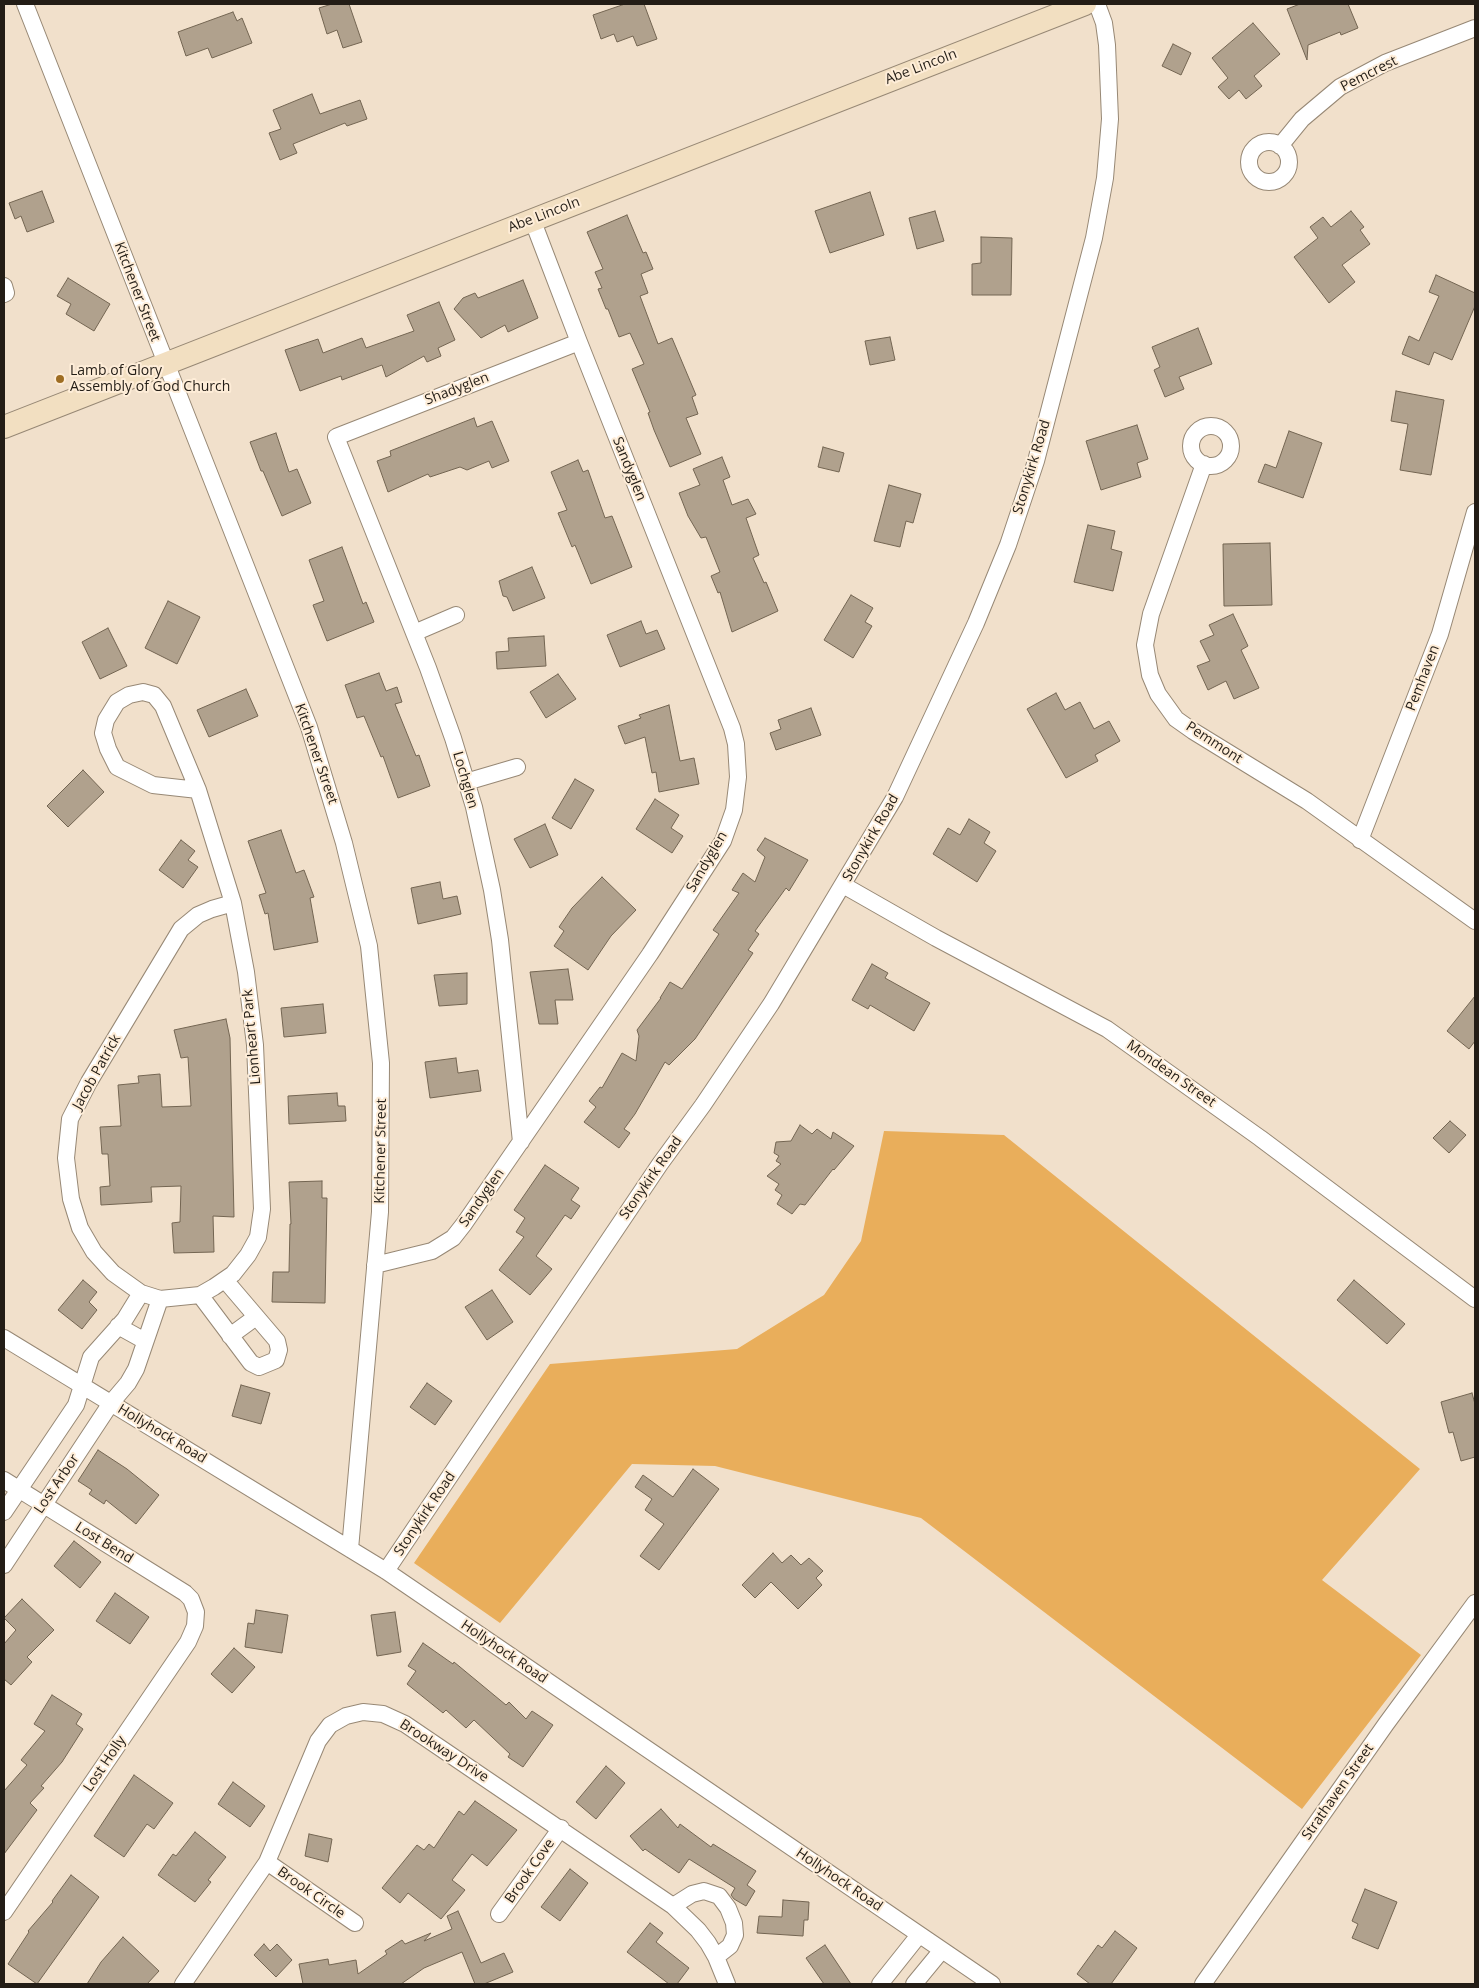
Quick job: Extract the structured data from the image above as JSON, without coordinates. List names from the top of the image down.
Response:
{
  "streets": {
    "street": [
      "Abe Lincoln",
      "Pemcrest",
      "Kitchener Street",
      "Shadyglen",
      "Stonykirk Road",
      "Sandyglen",
      "Pemhaven",
      "Pemmont",
      "Lochglen",
      "Lionheart Park",
      "Jacob Patrick",
      "Mondean Street",
      "Hollyhock Road",
      "Lost Arbor",
      "Lost Bend",
      "Brookway Drive",
      "Lost Holly",
      "Strathaven Street",
      "Brook Cove",
      "Brook Circle"
    ]
  },
  "crossings": [
    ["Abe Lincoln", "Kitchener Street"],
    ["Abe Lincoln", "Sandyglen"],
    ["Kitchener Street", "Sandyglen"],
    ["Kitchener Street", "Hollyhock Road"],
    ["Shadyglen", "Sandyglen"],
    ["Shadyglen", "Lochglen"],
    ["Stonykirk Road", "Mondean Street"],
    ["Stonykirk Road", "Hollyhock Road"],
    ["Sandyglen", "Lochglen"],
    ["Pemhaven", "Pemmont"],
    ["Lionheart Park", "Jacob Patrick"],
    ["Hollyhock Road", "Lost Arbor"],
    ["Lost Arbor", "Lost Bend"],
    ["Lost Bend", "Lost Holly"],
    ["Brookway Drive", "Brook Cove"],
    ["Brookway Drive", "Brook Circle"]
  ],
  "places": ["Lamb of Glory Assembly of God Church"]
}
